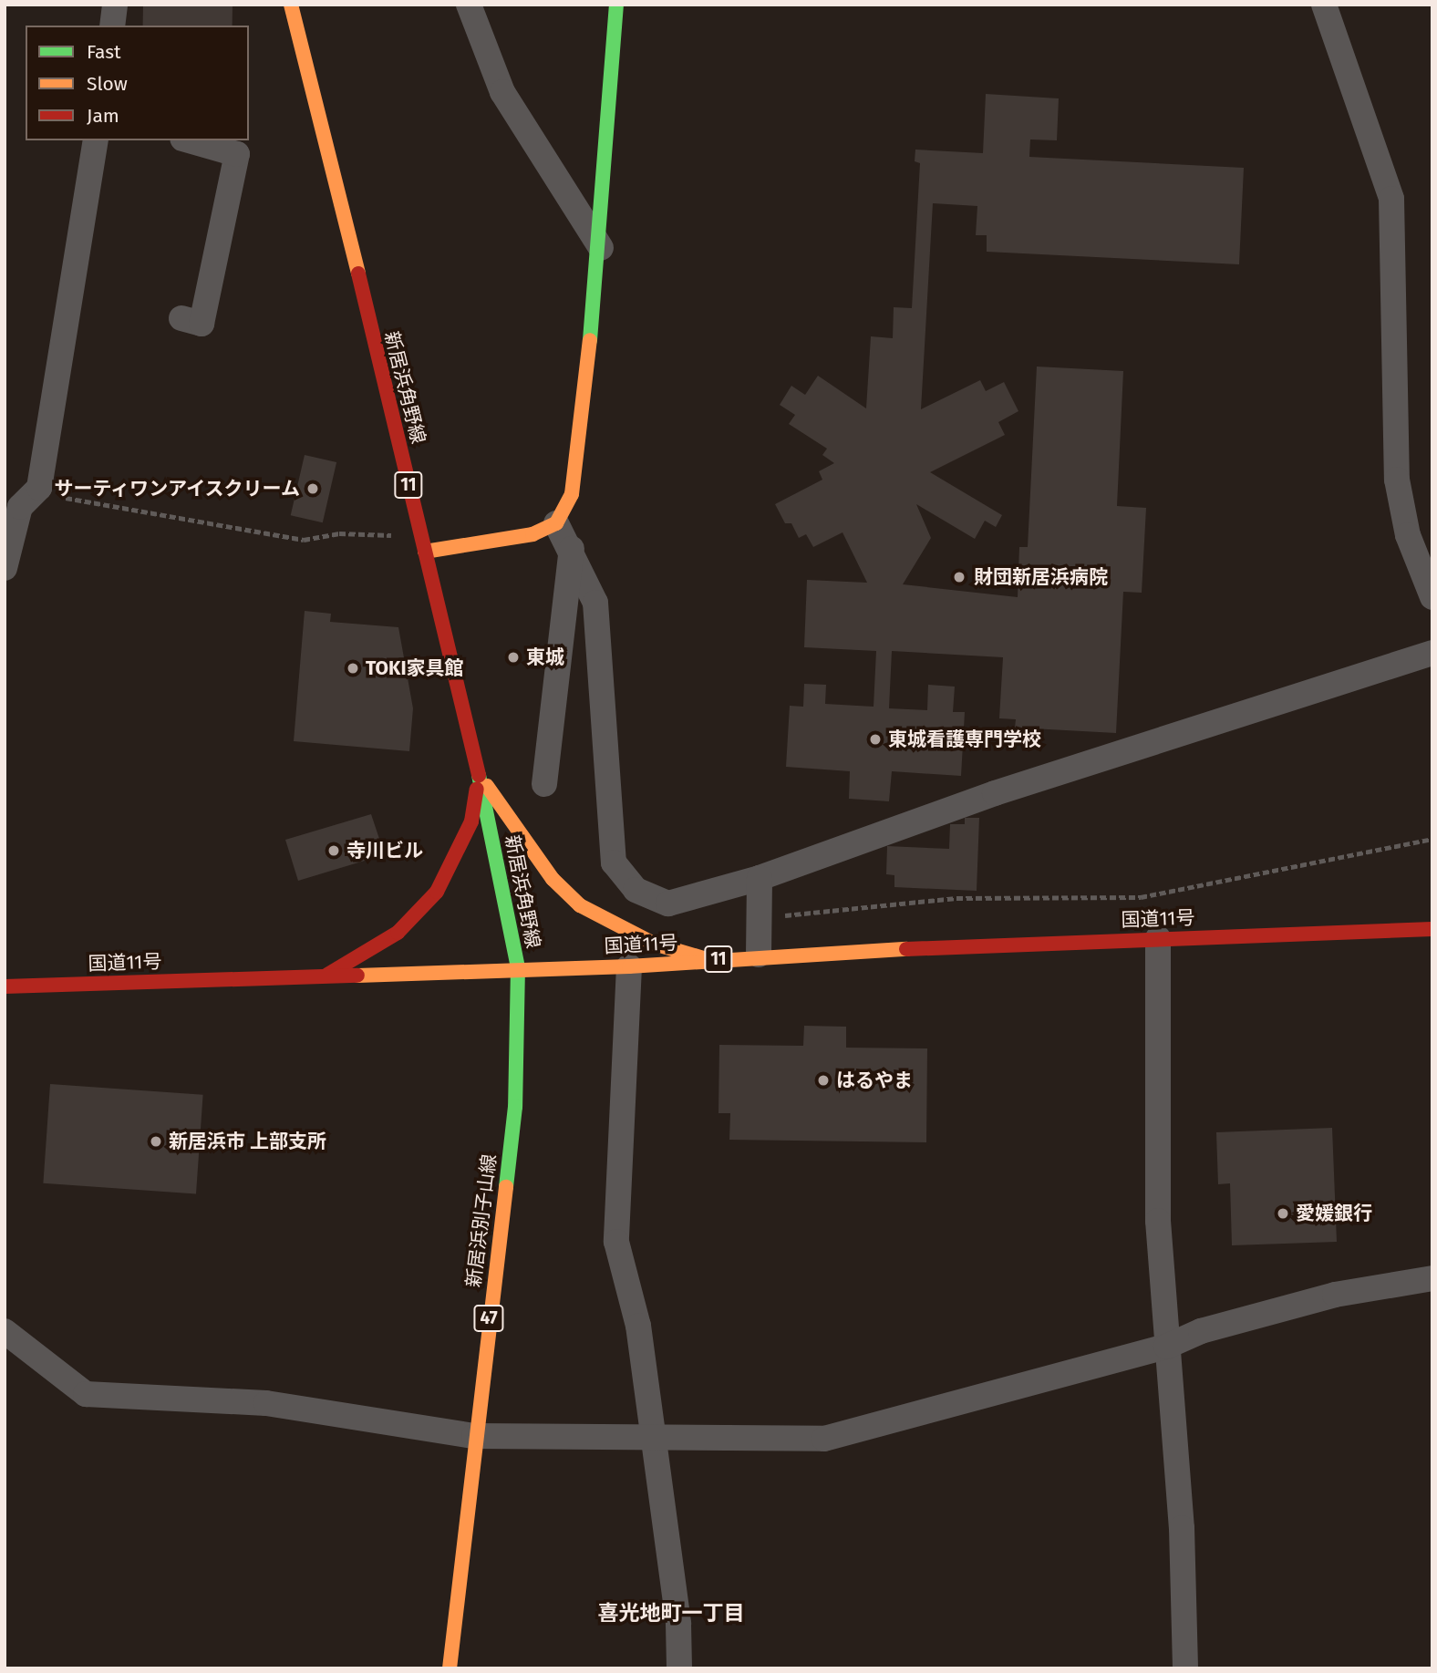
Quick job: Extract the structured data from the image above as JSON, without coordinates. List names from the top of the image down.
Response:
{
  "streets": {
    "main road": [
      "新居浜角野線",
      "11",
      "国道11号",
      "新居浜別子山線",
      "47"
    ]
  },
  "crossings": [
    ["新居浜角野線", "国道11号"],
    ["新居浜角野線", "新居浜別子山線"],
    ["国道11号", "新居浜別子山線"]
  ],
  "districts": ["喜光地町一丁目"],
  "places": [
    "サーティワンアイスクリーム",
    "財団新居浜病院",
    "東城",
    "TOKI家具館",
    "東城看護専門学校",
    "寺川ビル",
    "はるやま",
    "新居浜市 上部支所",
    "愛媛銀行"
  ],
  "legend": ["Fast", "Slow", "Jam"]
}
